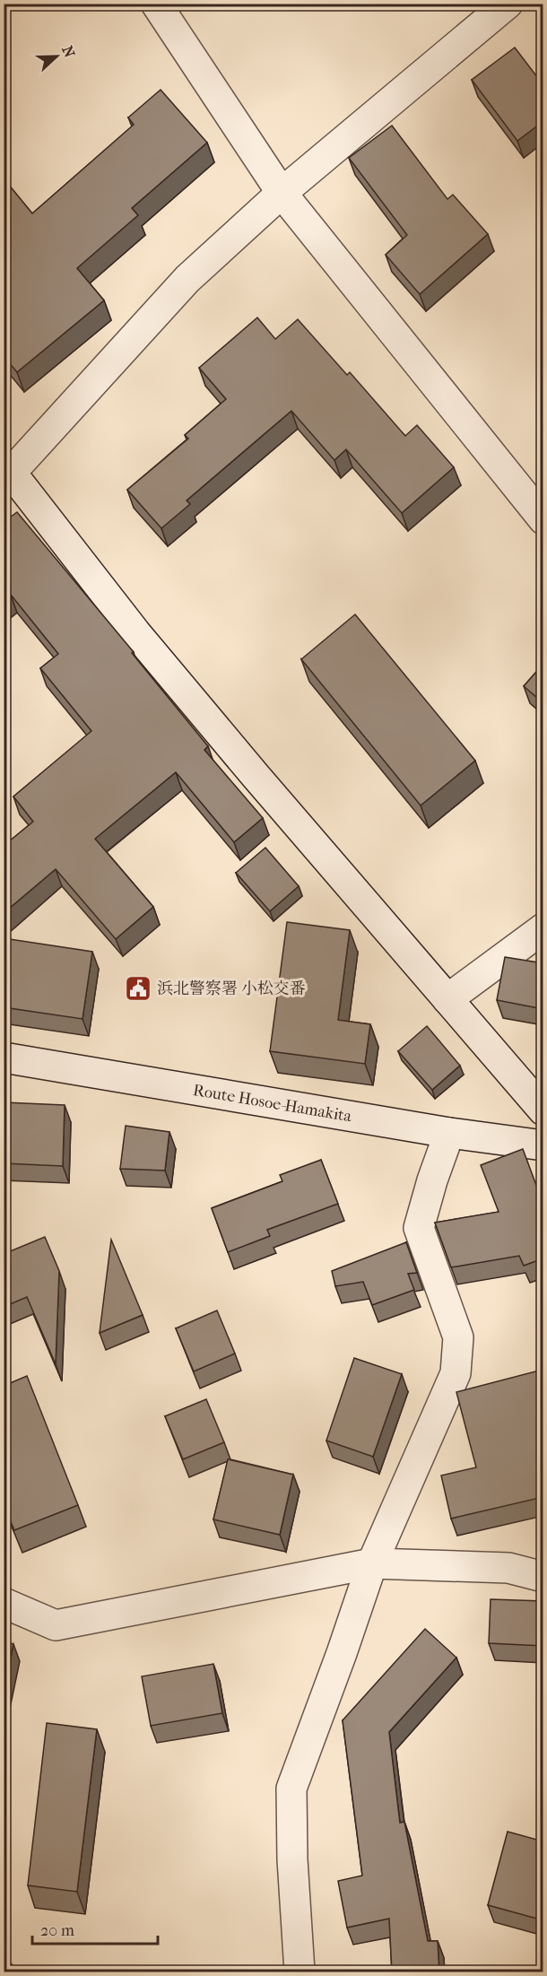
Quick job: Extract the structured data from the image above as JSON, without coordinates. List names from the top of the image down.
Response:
{
  "streets": {
    "street": ["Route Hosoe-Hamakita"]
  },
  "places": {
    "public building": ["浜北警察署 小松交番"]
  },
  "scale_bar": "20 m",
  "north": "right"
}
